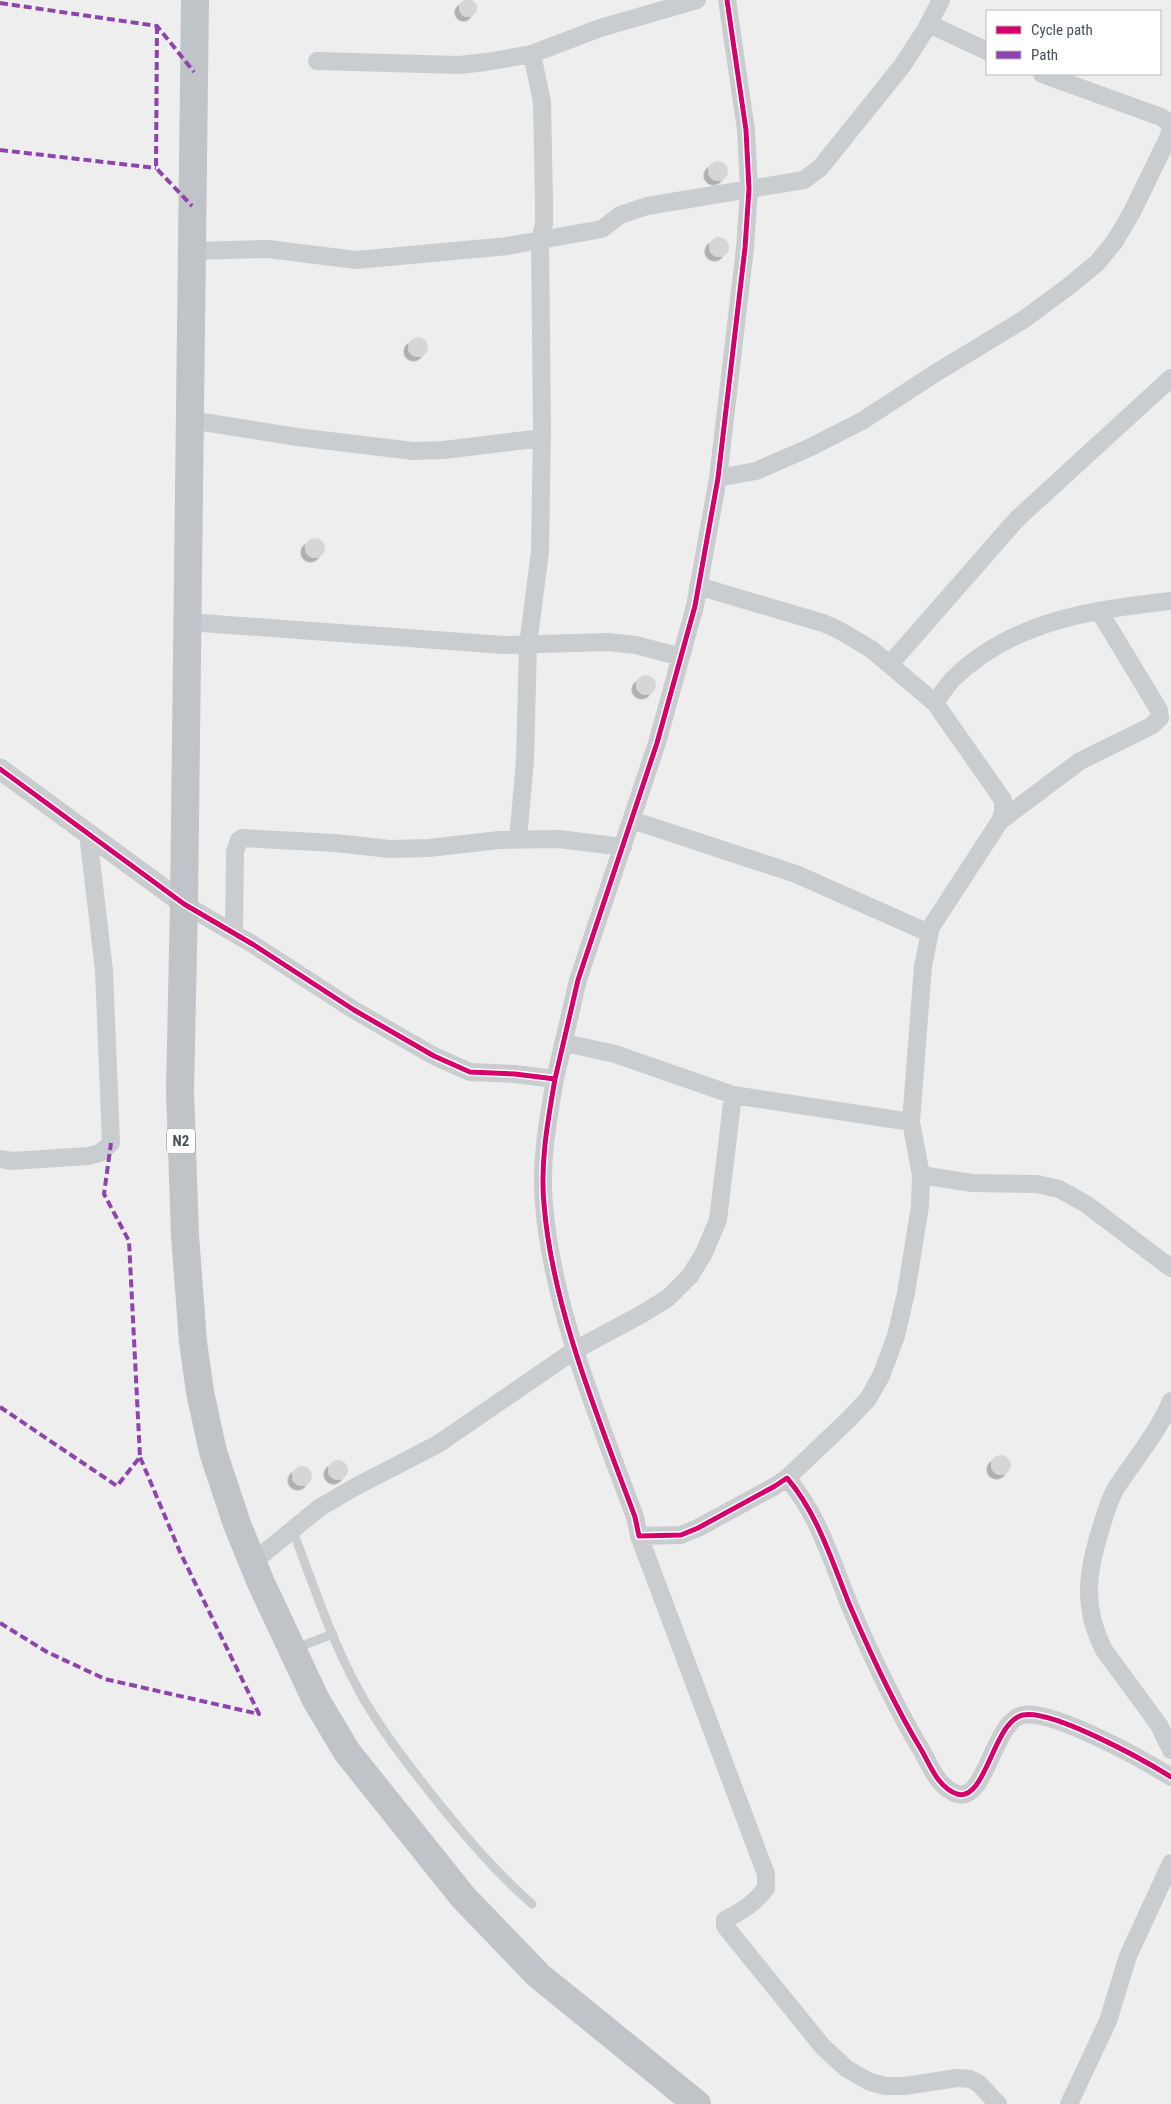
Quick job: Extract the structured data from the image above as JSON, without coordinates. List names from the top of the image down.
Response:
{
  "streets": {
    "highway": ["N2"]
  },
  "legend": ["Cycle path", "Path"]
}
